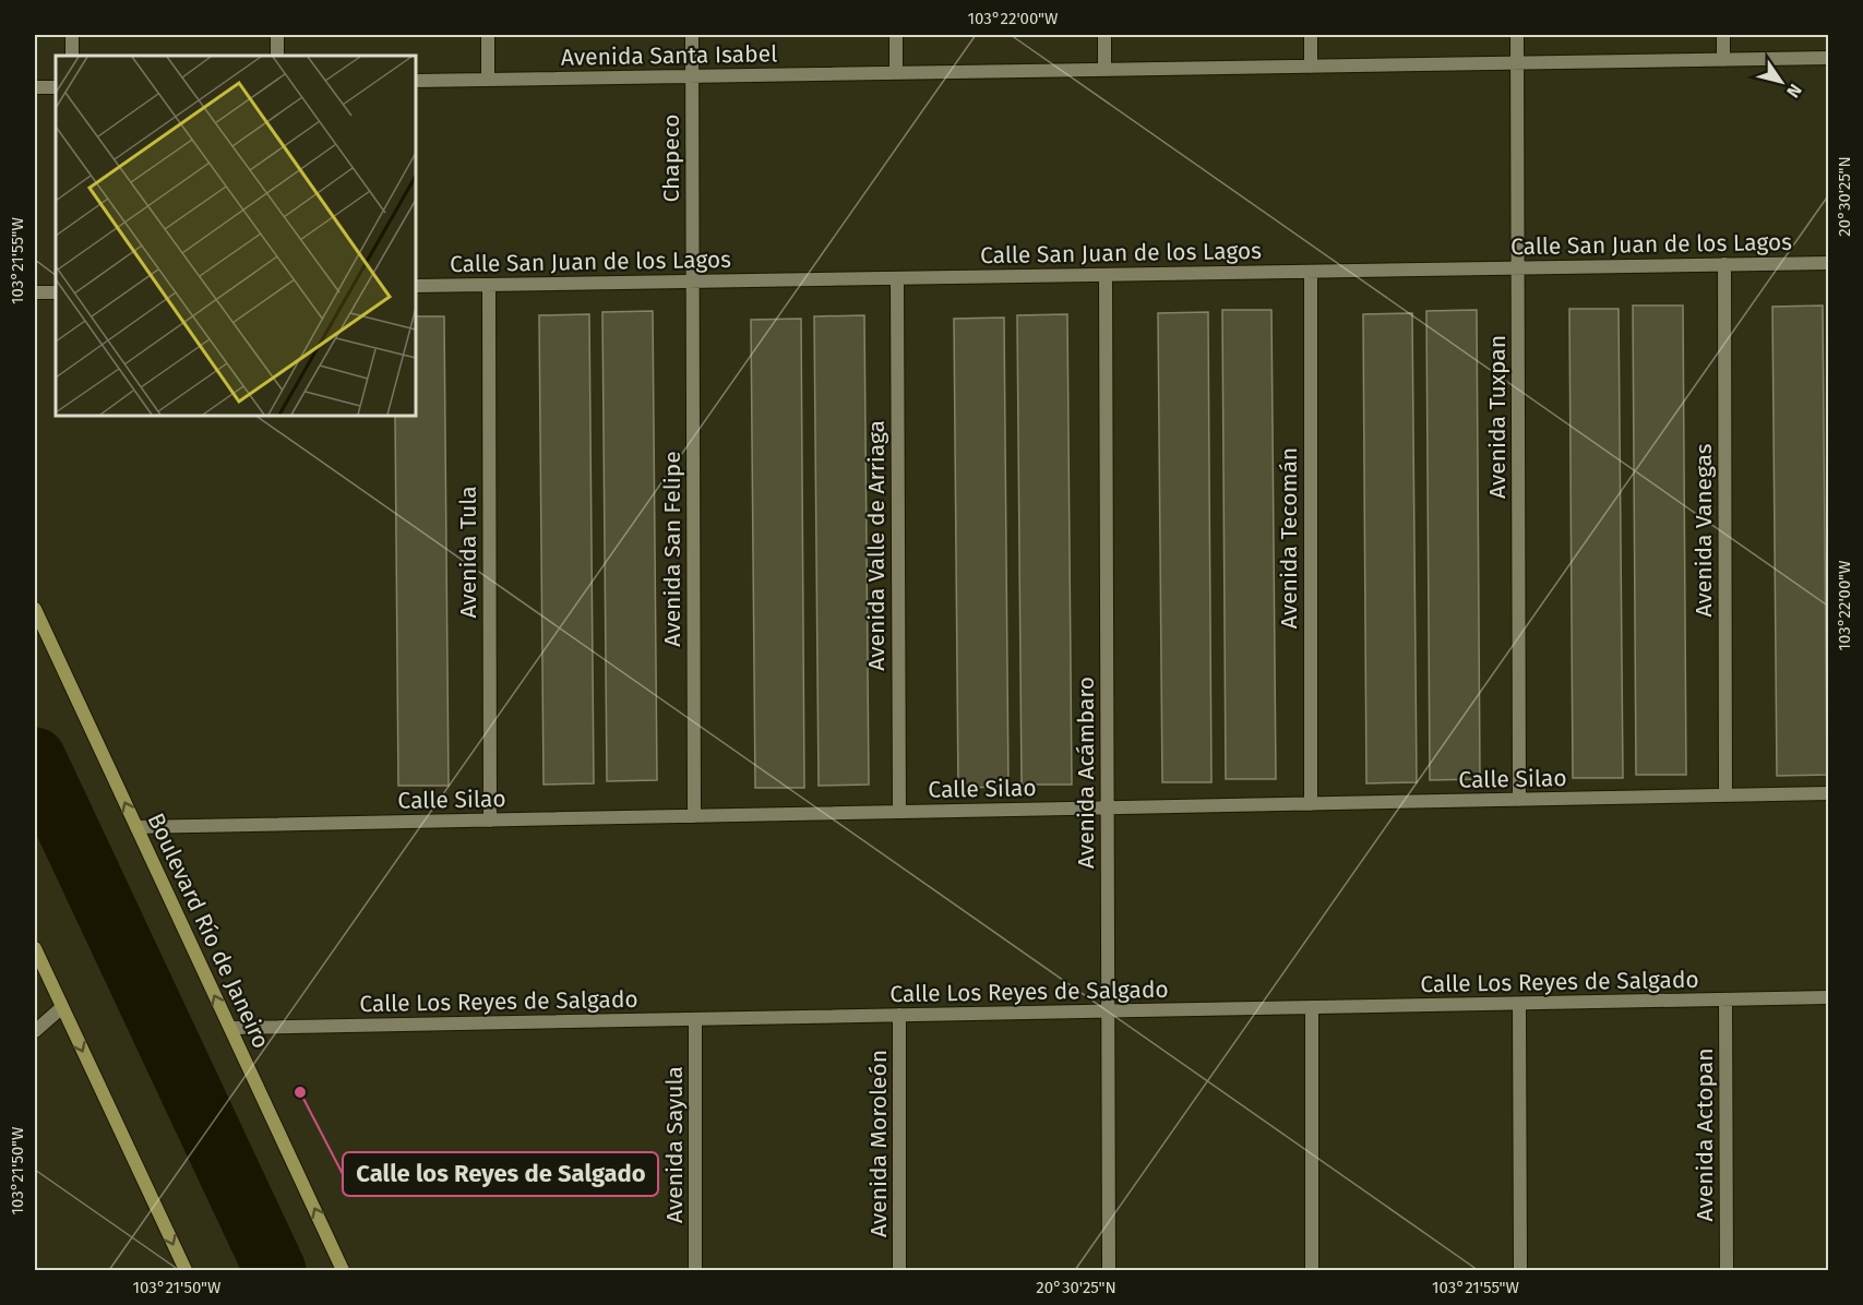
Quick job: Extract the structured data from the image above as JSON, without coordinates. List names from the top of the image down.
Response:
{
  "streets": {
    "street": [
      "Avenida Santa Isabel",
      "Chapeco",
      "Calle San Juan de los Lagos",
      "Avenida Tuxpan",
      "Avenida Vanegas",
      "Avenida Tecomán",
      "Avenida Valle de Arriaga",
      "Avenida San Felipe",
      "Avenida Tula",
      "Avenida Acámbaro",
      "Calle Silao",
      "Boulevard Río de Janeiro",
      "Calle Los Reyes de Salgado",
      "Avenida Actopan",
      "Avenida Moroleón",
      "Avenida Sayula"
    ]
  },
  "crossings": [
    ["Avenida Santa Isabel", "Chapeco"],
    ["Avenida Santa Isabel", "Avenida Tuxpan"],
    ["Chapeco", "Calle San Juan de los Lagos"],
    ["Chapeco", "Avenida San Felipe"],
    ["Calle San Juan de los Lagos", "Avenida Tuxpan"],
    ["Calle San Juan de los Lagos", "Avenida Vanegas"],
    ["Calle San Juan de los Lagos", "Avenida Tecomán"],
    ["Calle San Juan de los Lagos", "Avenida Valle de Arriaga"],
    ["Calle San Juan de los Lagos", "Avenida San Felipe"],
    ["Calle San Juan de los Lagos", "Avenida Tula"],
    ["Calle San Juan de los Lagos", "Avenida Acámbaro"],
    ["Avenida Tuxpan", "Calle Silao"],
    ["Avenida Vanegas", "Calle Silao"],
    ["Avenida Tecomán", "Calle Silao"],
    ["Avenida Valle de Arriaga", "Calle Silao"],
    ["Avenida San Felipe", "Calle Silao"],
    ["Avenida Tula", "Calle Silao"],
    ["Avenida Acámbaro", "Calle Silao"],
    ["Avenida Acámbaro", "Calle Los Reyes de Salgado"],
    ["Calle Silao", "Boulevard Río de Janeiro"],
    ["Boulevard Río de Janeiro", "Calle Los Reyes de Salgado"],
    ["Calle Los Reyes de Salgado", "Avenida Actopan"],
    ["Calle Los Reyes de Salgado", "Avenida Moroleón"],
    ["Calle Los Reyes de Salgado", "Avenida Sayula"]
  ],
  "one_way": ["Boulevard Río de Janeiro"],
  "places": ["Calle los Reyes de Salgado"],
  "north": "bottom right",
  "coordinates": [
    "103°22'00\"W",
    "20°30'25\"N",
    "103°21'55\"W",
    "103°21'50\"W"
  ]
}
